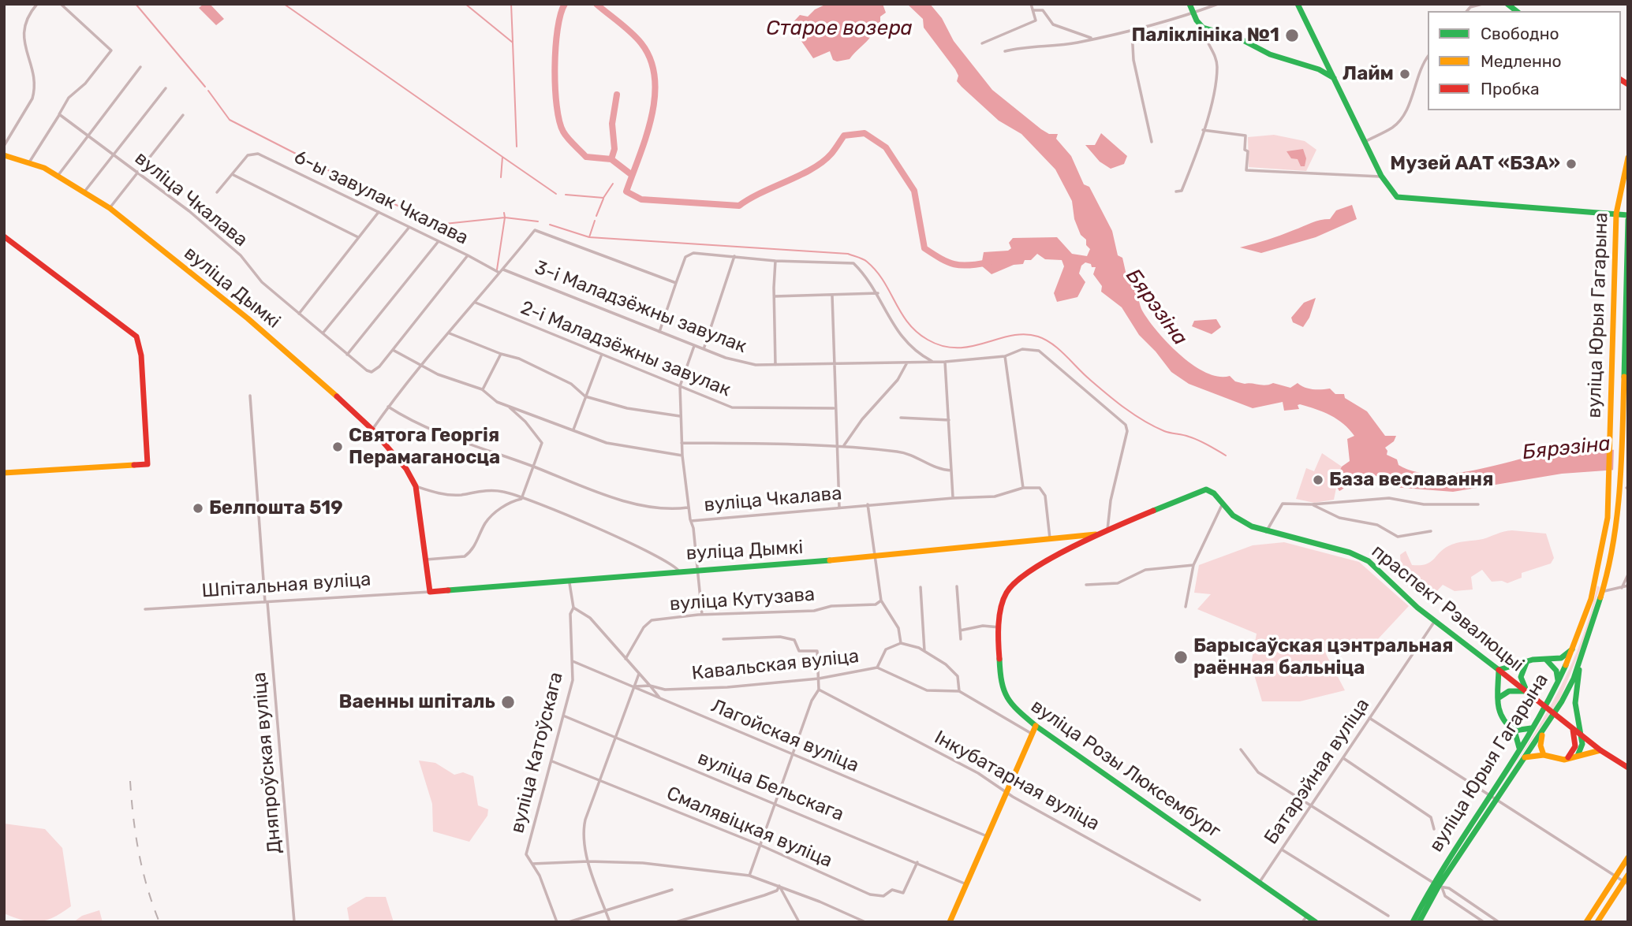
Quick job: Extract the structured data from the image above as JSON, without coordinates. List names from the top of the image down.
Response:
{
  "streets": {
    "main road": [
      "вуліца Дымкі",
      "вуліца Юрыя Гагарына",
      "Шпітальная вуліца",
      "праспект Рэвалюцыі",
      "вуліца Розы Люксембург"
    ],
    "street": [
      "6-ы завулак Чкалава",
      "вуліца Чкалава",
      "3-і Маладзёжны завулак",
      "2-і Маладзёжны завулак",
      "вуліца Кутузава",
      "Кавальская вуліца",
      "Лагойская вуліца",
      "вуліца Катоўскага",
      "Дняпроўская вуліца",
      "Батарэйная вуліца",
      "Інкубатарная вуліца",
      "вуліца Бельскага",
      "Смалявіцкая вуліца"
    ]
  },
  "crossings": [
    ["вуліца Дымкі", "Шпітальная вуліца"],
    ["вуліца Дымкі", "вуліца Розы Люксембург"],
    ["3-і Маладзёжны завулак", "вуліца Розы Люксембург"],
    ["Шпітальная вуліца", "вуліца Катоўскага"],
    ["Шпітальная вуліца", "Дняпроўская вуліца"],
    ["праспект Рэвалюцыі", "вуліца Розы Люксембург"],
    ["праспект Рэвалюцыі", "Батарэйная вуліца"],
    ["Кавальская вуліца", "Лагойская вуліца"],
    ["Лагойская вуліца", "вуліца Катоўскага"],
    ["вуліца Катоўскага", "вуліца Бельскага"],
    ["вуліца Катоўскага", "Смалявіцкая вуліца"],
    ["вуліца Розы Люксембург", "Батарэйная вуліца"],
    ["вуліца Бельскага", "Смалявіцкая вуліца"]
  ],
  "water": ["Старое возера", "Бярэзіна"],
  "places": [
    "Паліклініка №1",
    "Лайм",
    "Музей ААТ «БЗА»",
    "Святога Георгія Перамаганосца",
    "База веславання",
    "Белпошта 519",
    "Барысаўская цэнтральная раённая бальніца",
    "Ваенны шпіталь"
  ],
  "legend": ["Свободно", "Медленно", "Пробка"]
}
